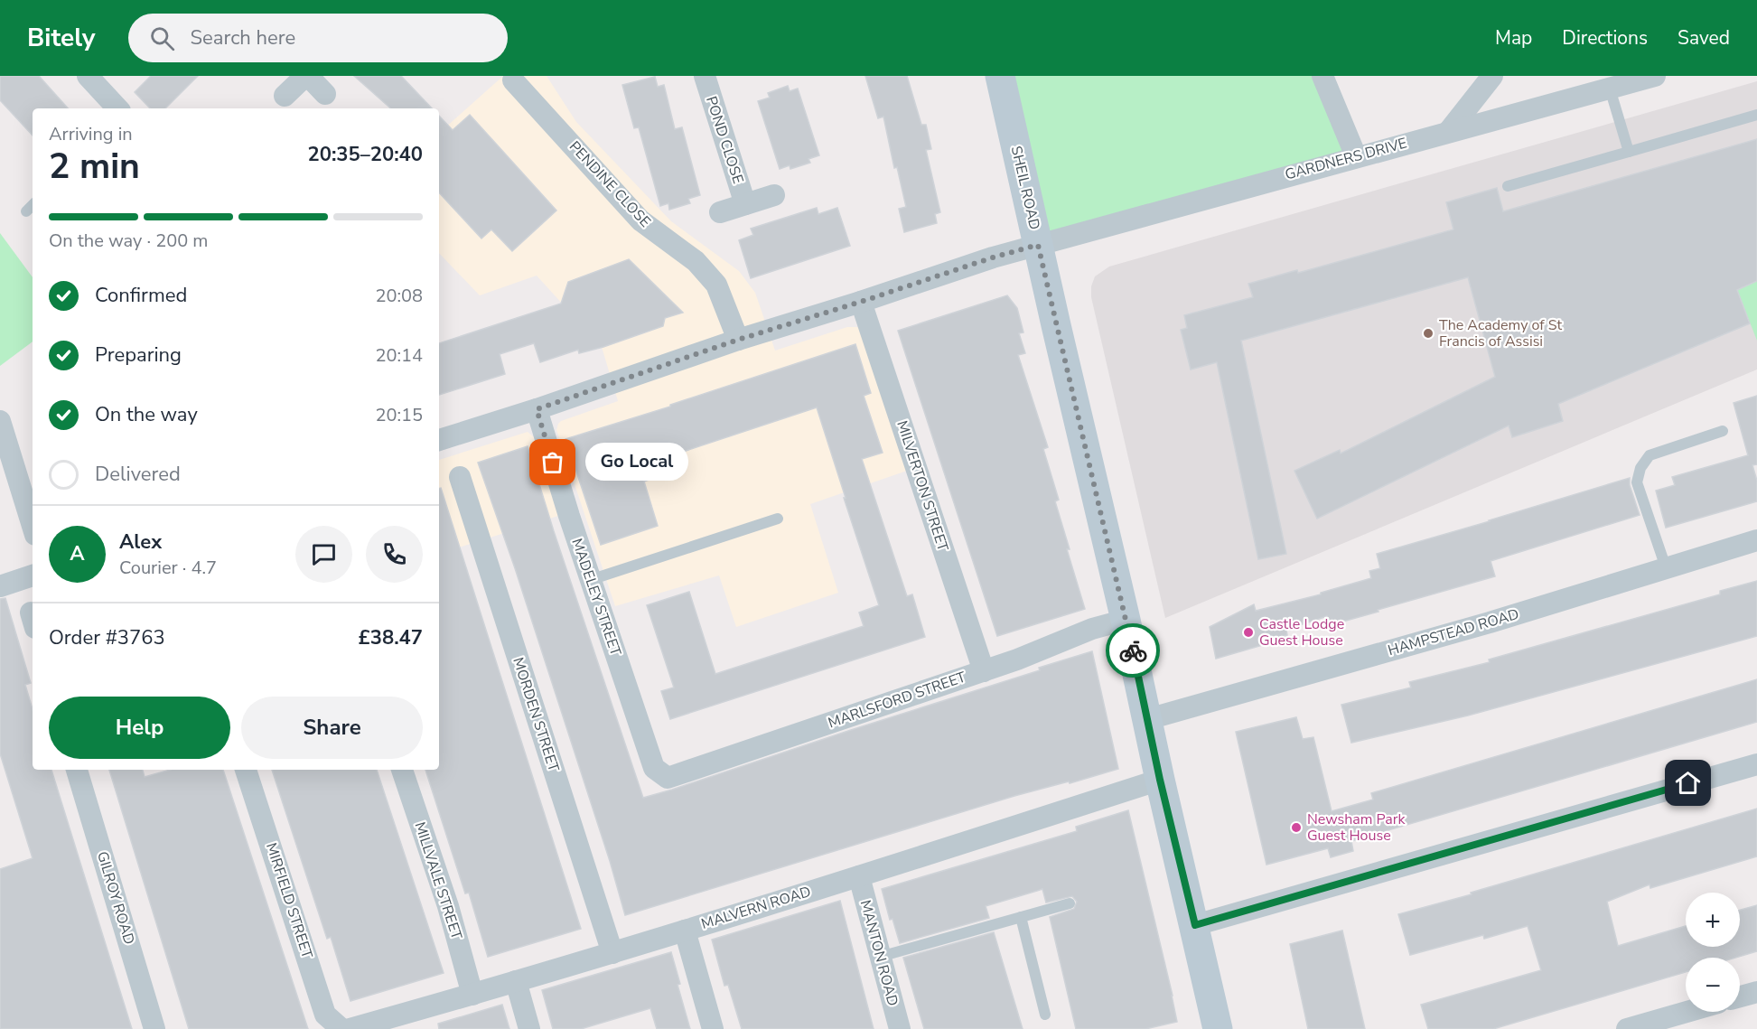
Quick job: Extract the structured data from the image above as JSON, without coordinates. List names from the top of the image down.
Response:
{
  "streets": {
    "main road": ["SHEIL ROAD"],
    "street": [
      "POND CLOSE",
      "GARDNERS DRIVE",
      "PENDINE CLOSE",
      "MILVERTON STREET",
      "MADELEY STREET",
      "HAMPSTEAD ROAD",
      "MARLSFORD STREET",
      "MORDEN STREET",
      "MILLVALE STREET",
      "GILROY ROAD",
      "MIRFIELD STREET",
      "MALVERN ROAD",
      "MANTON ROAD"
    ]
  },
  "crossings": [
    ["GARDNERS DRIVE", "PENDINE CLOSE"],
    ["GARDNERS DRIVE", "SHEIL ROAD"],
    ["GARDNERS DRIVE", "MILVERTON STREET"],
    ["GARDNERS DRIVE", "MADELEY STREET"],
    ["SHEIL ROAD", "HAMPSTEAD ROAD"],
    ["SHEIL ROAD", "MARLSFORD STREET"],
    ["SHEIL ROAD", "MALVERN ROAD"],
    ["MILVERTON STREET", "MARLSFORD STREET"],
    ["MADELEY STREET", "MARLSFORD STREET"],
    ["MORDEN STREET", "MALVERN ROAD"],
    ["MILLVALE STREET", "MALVERN ROAD"],
    ["MALVERN ROAD", "MANTON ROAD"]
  ],
  "places": [
    "The Academy of St Francis of Assisi",
    "Go Local",
    "Castle Lodge Guest House",
    "Newsham Park Guest House"
  ],
  "page": {
    "header": "Bitely",
    "search": "Search here",
    "nav": ["Map", "Directions", "Saved"],
    "heading": ["2 min", "Arriving in", "20:35–20:40"],
    "panel": [
      "Alex",
      "Courier · 4.7",
      "Order #3763",
      "£38.47"
    ],
    "bar": "On the way · 200 m",
    "list": [
      ["Confirmed", "20:08"],
      ["Preparing", "20:14"],
      ["On the way", "20:15"],
      "Delivered"
    ],
    "bubble": "Go Local",
    "round": "A",
    "buttons": ["Help", "Share"],
    "map_buttons": ["+", "−"]
  }
}
